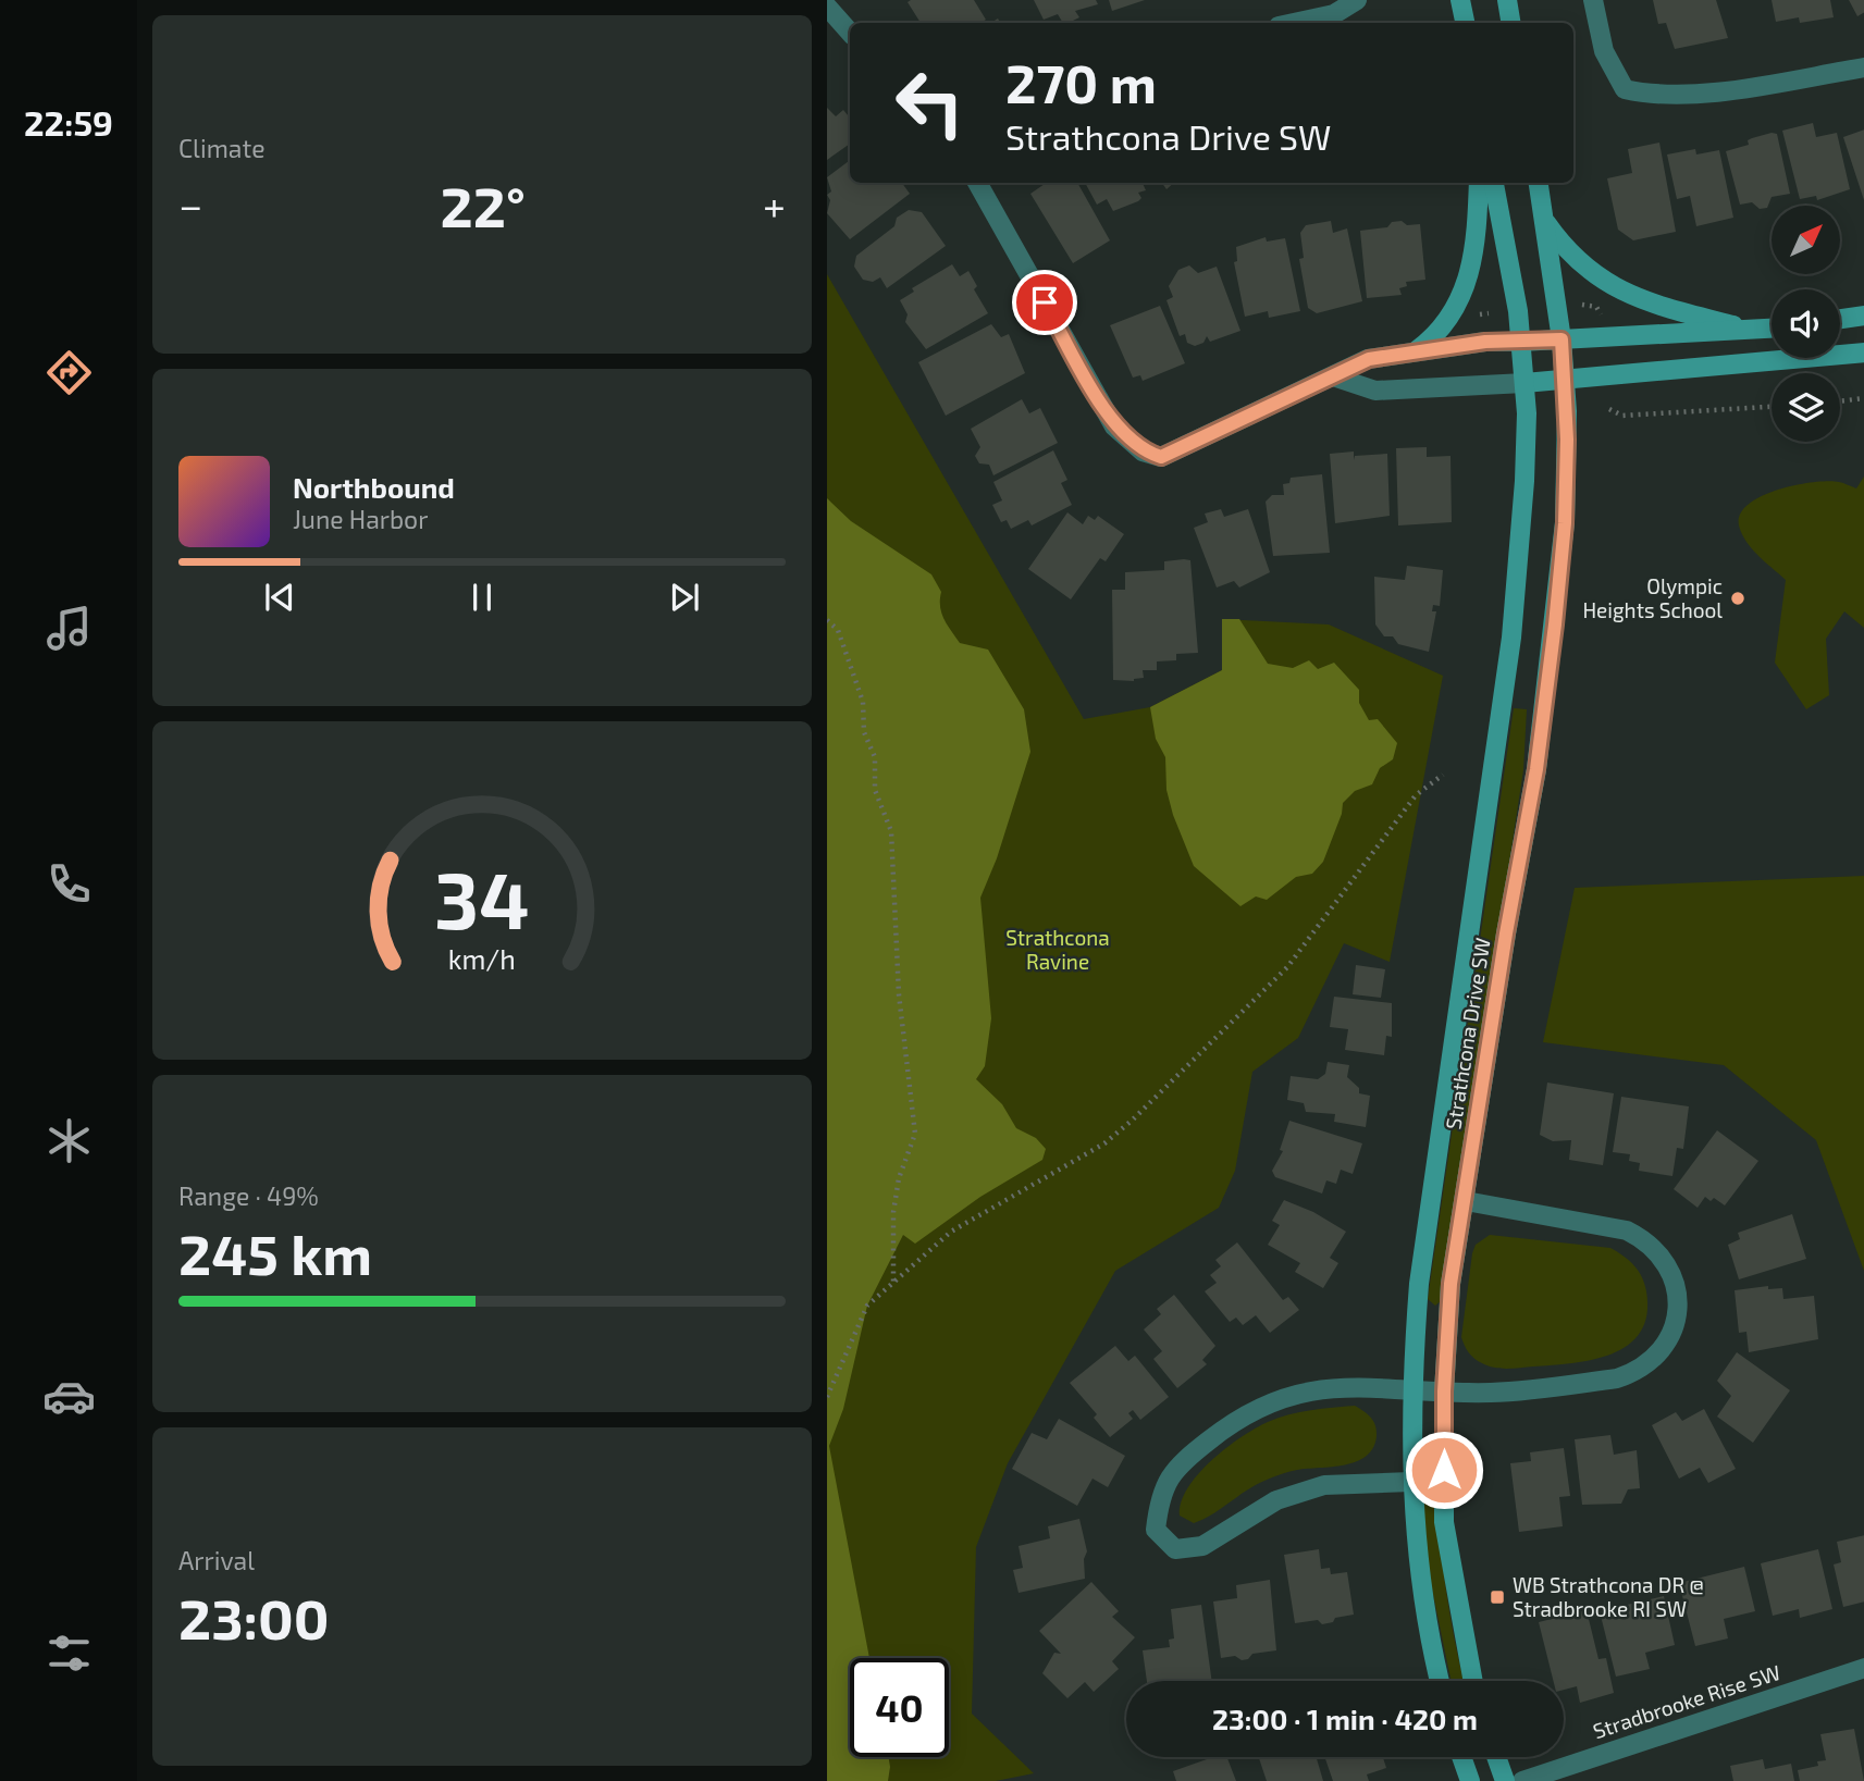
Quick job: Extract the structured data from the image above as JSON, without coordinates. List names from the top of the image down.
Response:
{
  "streets": {
    "street": ["Strathcona Drive SW", "Stradbrooke Rise SW"]
  },
  "parks": ["Strathcona Ravine"],
  "places": {
    "other": ["Olympic Heights School"],
    "transit": ["WB Strathcona DR @ Stradbrooke RI SW"]
  },
  "north": "top right",
  "page": {
    "tabs": "22:59",
    "tile": [
      "Climate",
      ["Range · 49%", "245 km"],
      ["Arrival", "23:00"]
    ],
    "turn": ["270 m", "Strathcona Drive SW"],
    "heat": ["−", "22°", "+"],
    "song": ["Northbound", "June Harbor"],
    "limit": "40",
    "trip": "23:00 · 1 min · 420 m",
    "gauge": ["34", "km/h"]
  }
}
